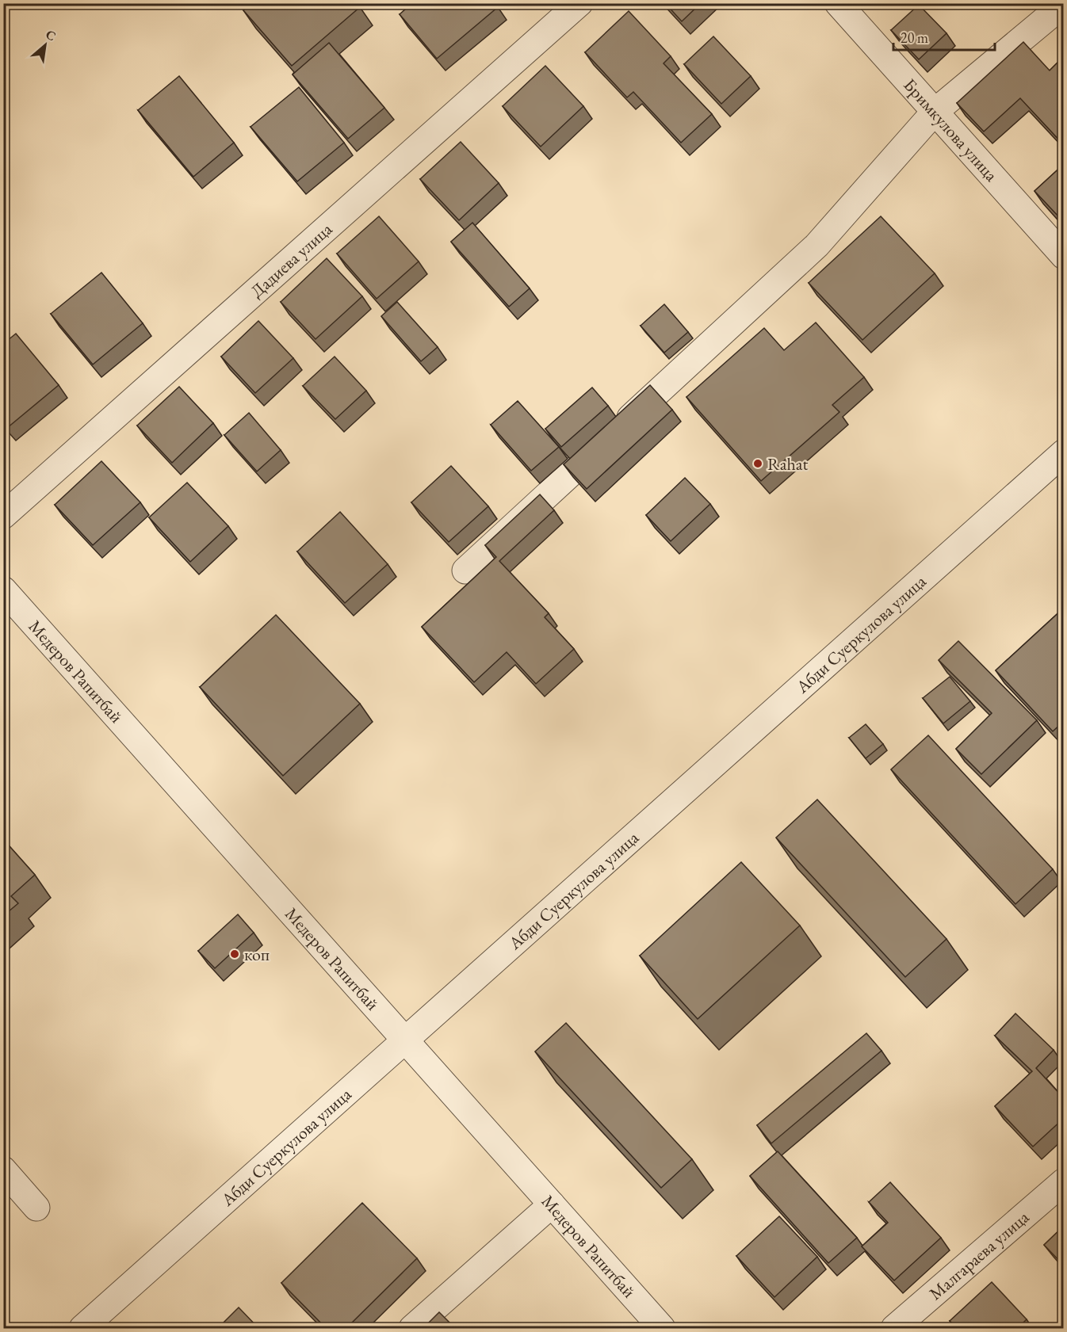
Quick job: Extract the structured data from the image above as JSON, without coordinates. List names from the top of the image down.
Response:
{
  "streets": {
    "street": [
      "Бримкулова улица",
      "Дадиева улица",
      "Абди Суеркулова улица",
      "Медеров Рапитбай",
      "Малгараева улица"
    ]
  },
  "crossings": [
    ["Абди Суеркулова улица", "Медеров Рапитбай"]
  ],
  "places": ["Rahat", "коп"],
  "scale_bar": "20 m",
  "north": "top right"
}
